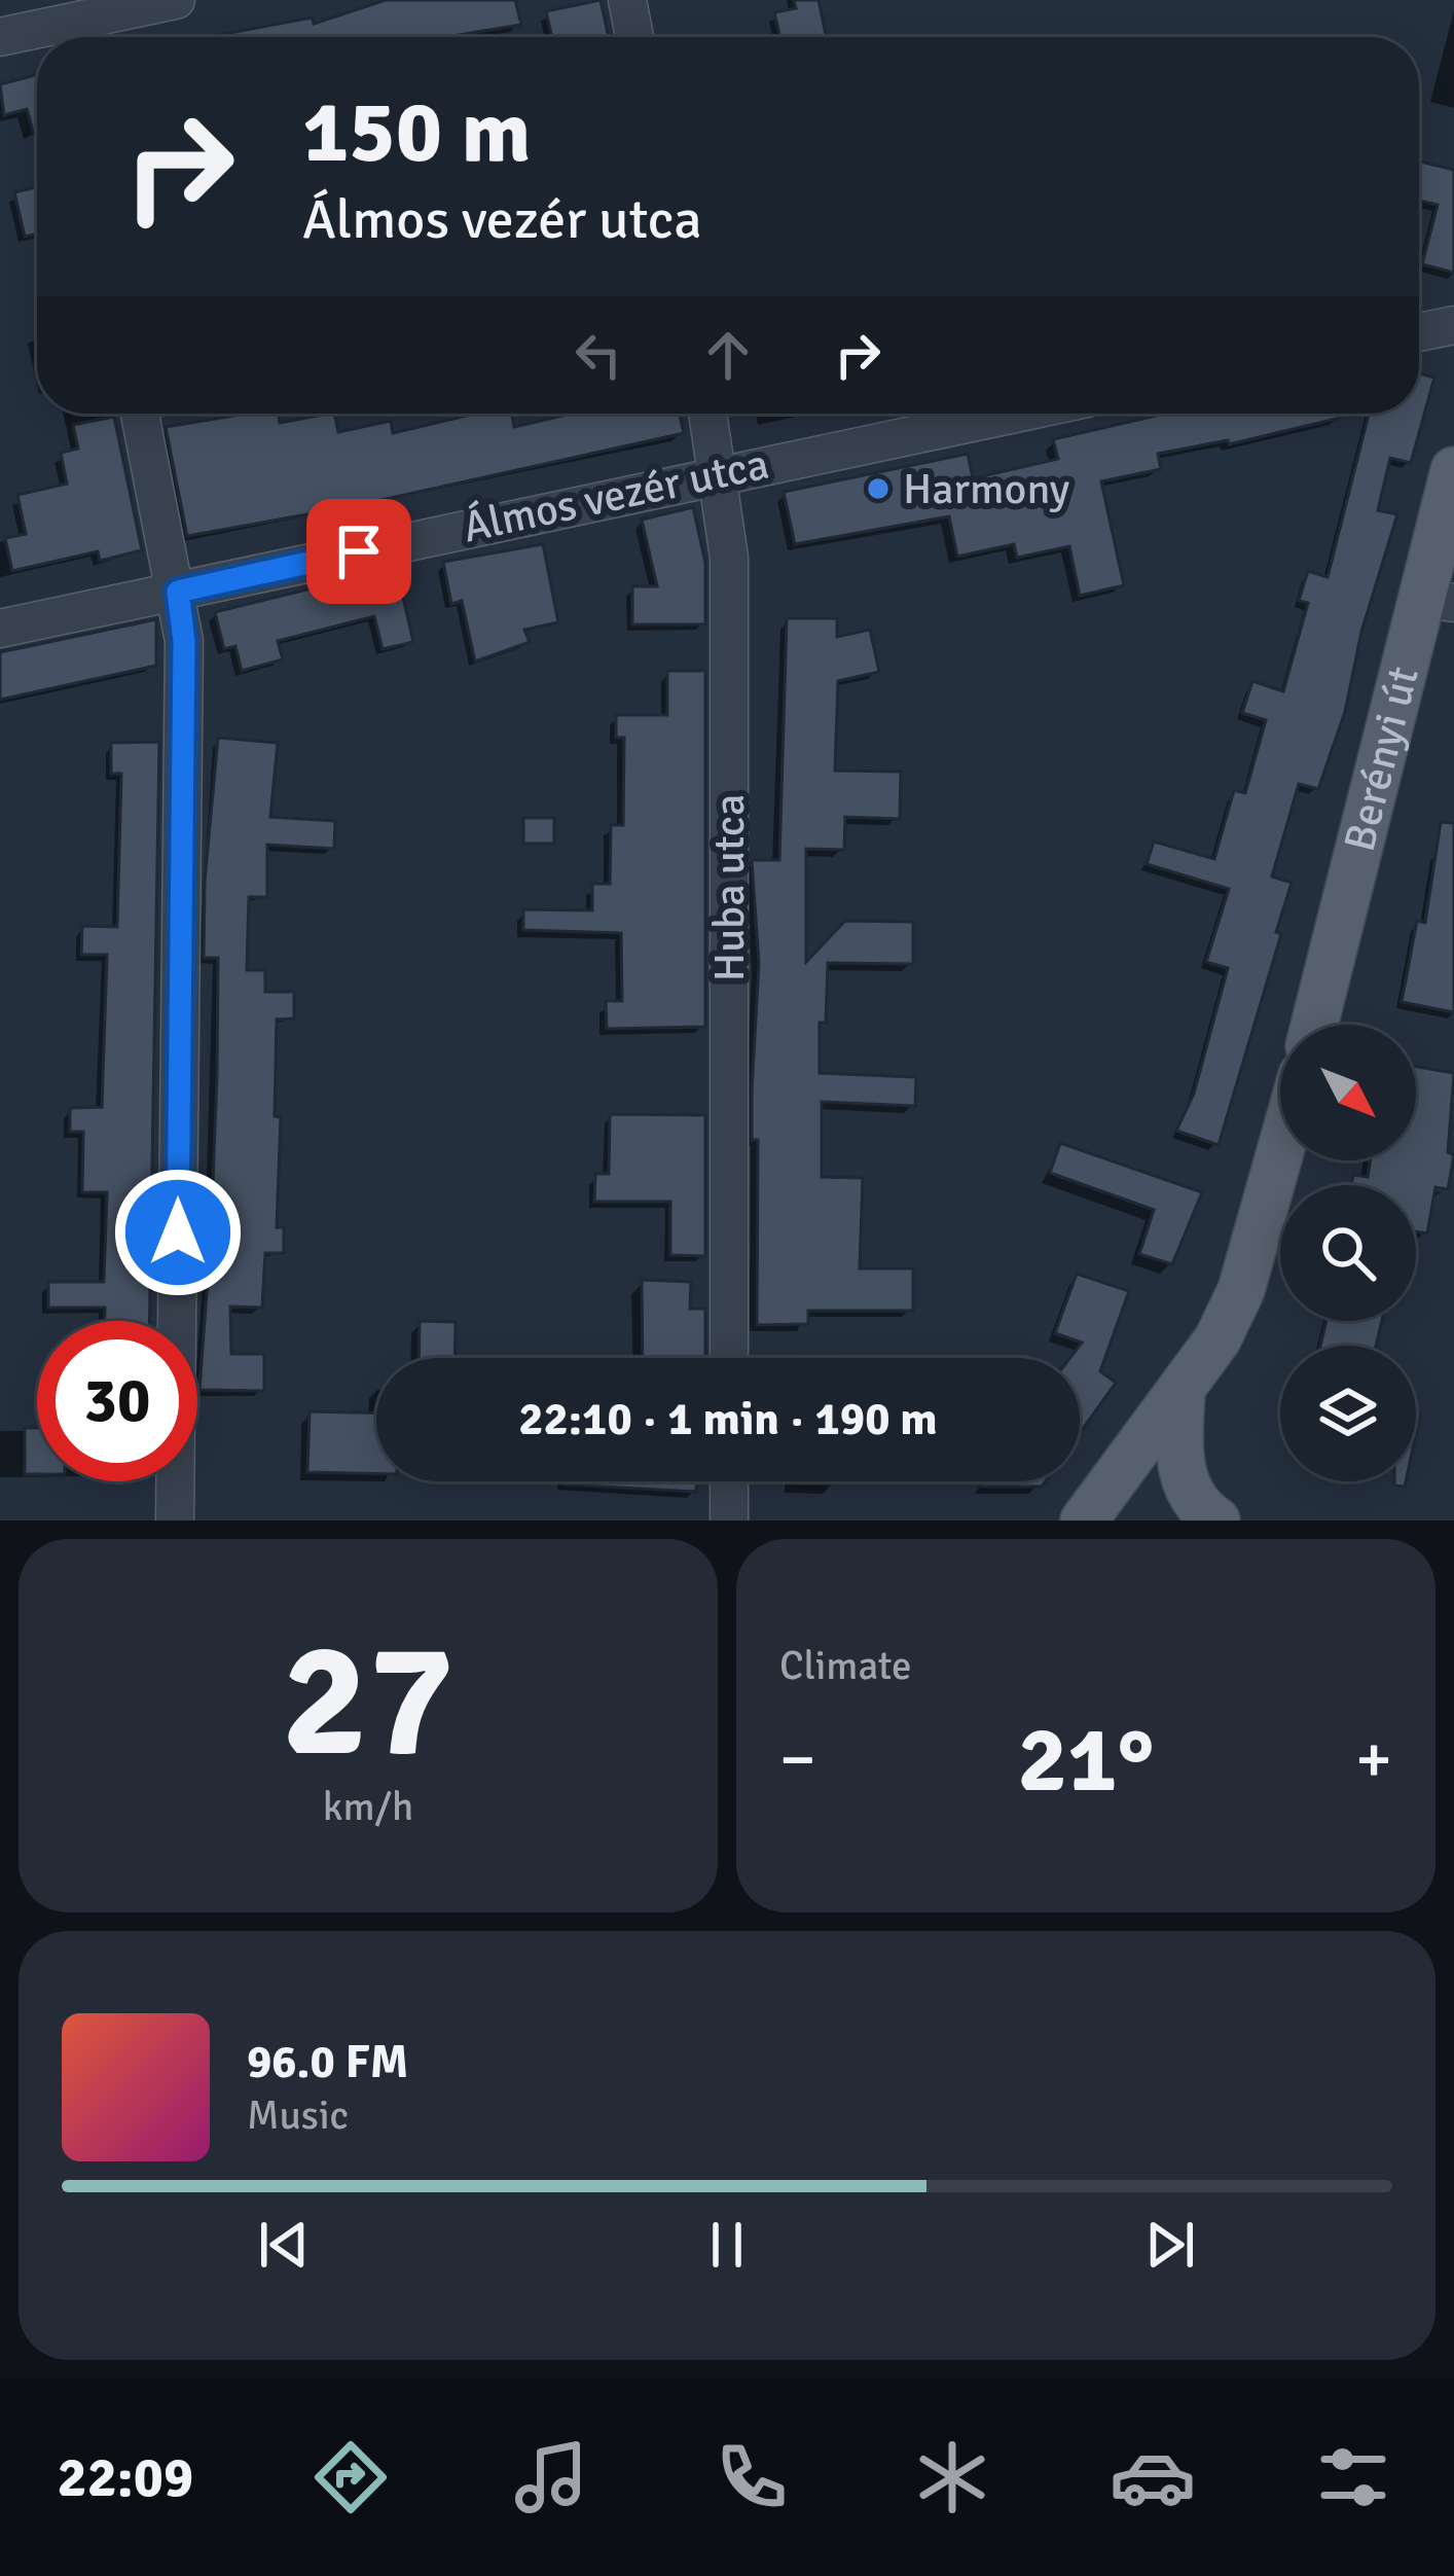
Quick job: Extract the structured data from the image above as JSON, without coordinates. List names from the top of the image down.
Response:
{
  "streets": {
    "main road": ["Berényi út"],
    "street": ["Álmos vezér utca", "Huba utca"]
  },
  "crossings": [
    ["Álmos vezér utca", "Huba utca"]
  ],
  "places": ["Harmony"],
  "north": "bottom right",
  "page": {
    "turn": ["150 m", "Álmos vezér utca"],
    "limit": "30",
    "trip": "22:10 · 1 min · 190 m",
    "tile": [
      ["27", "km/h"],
      "Climate"
    ],
    "heat": ["−", "21°", "+"],
    "song": ["96.0 FM", "Music"],
    "tabs": "22:09"
  }
}
